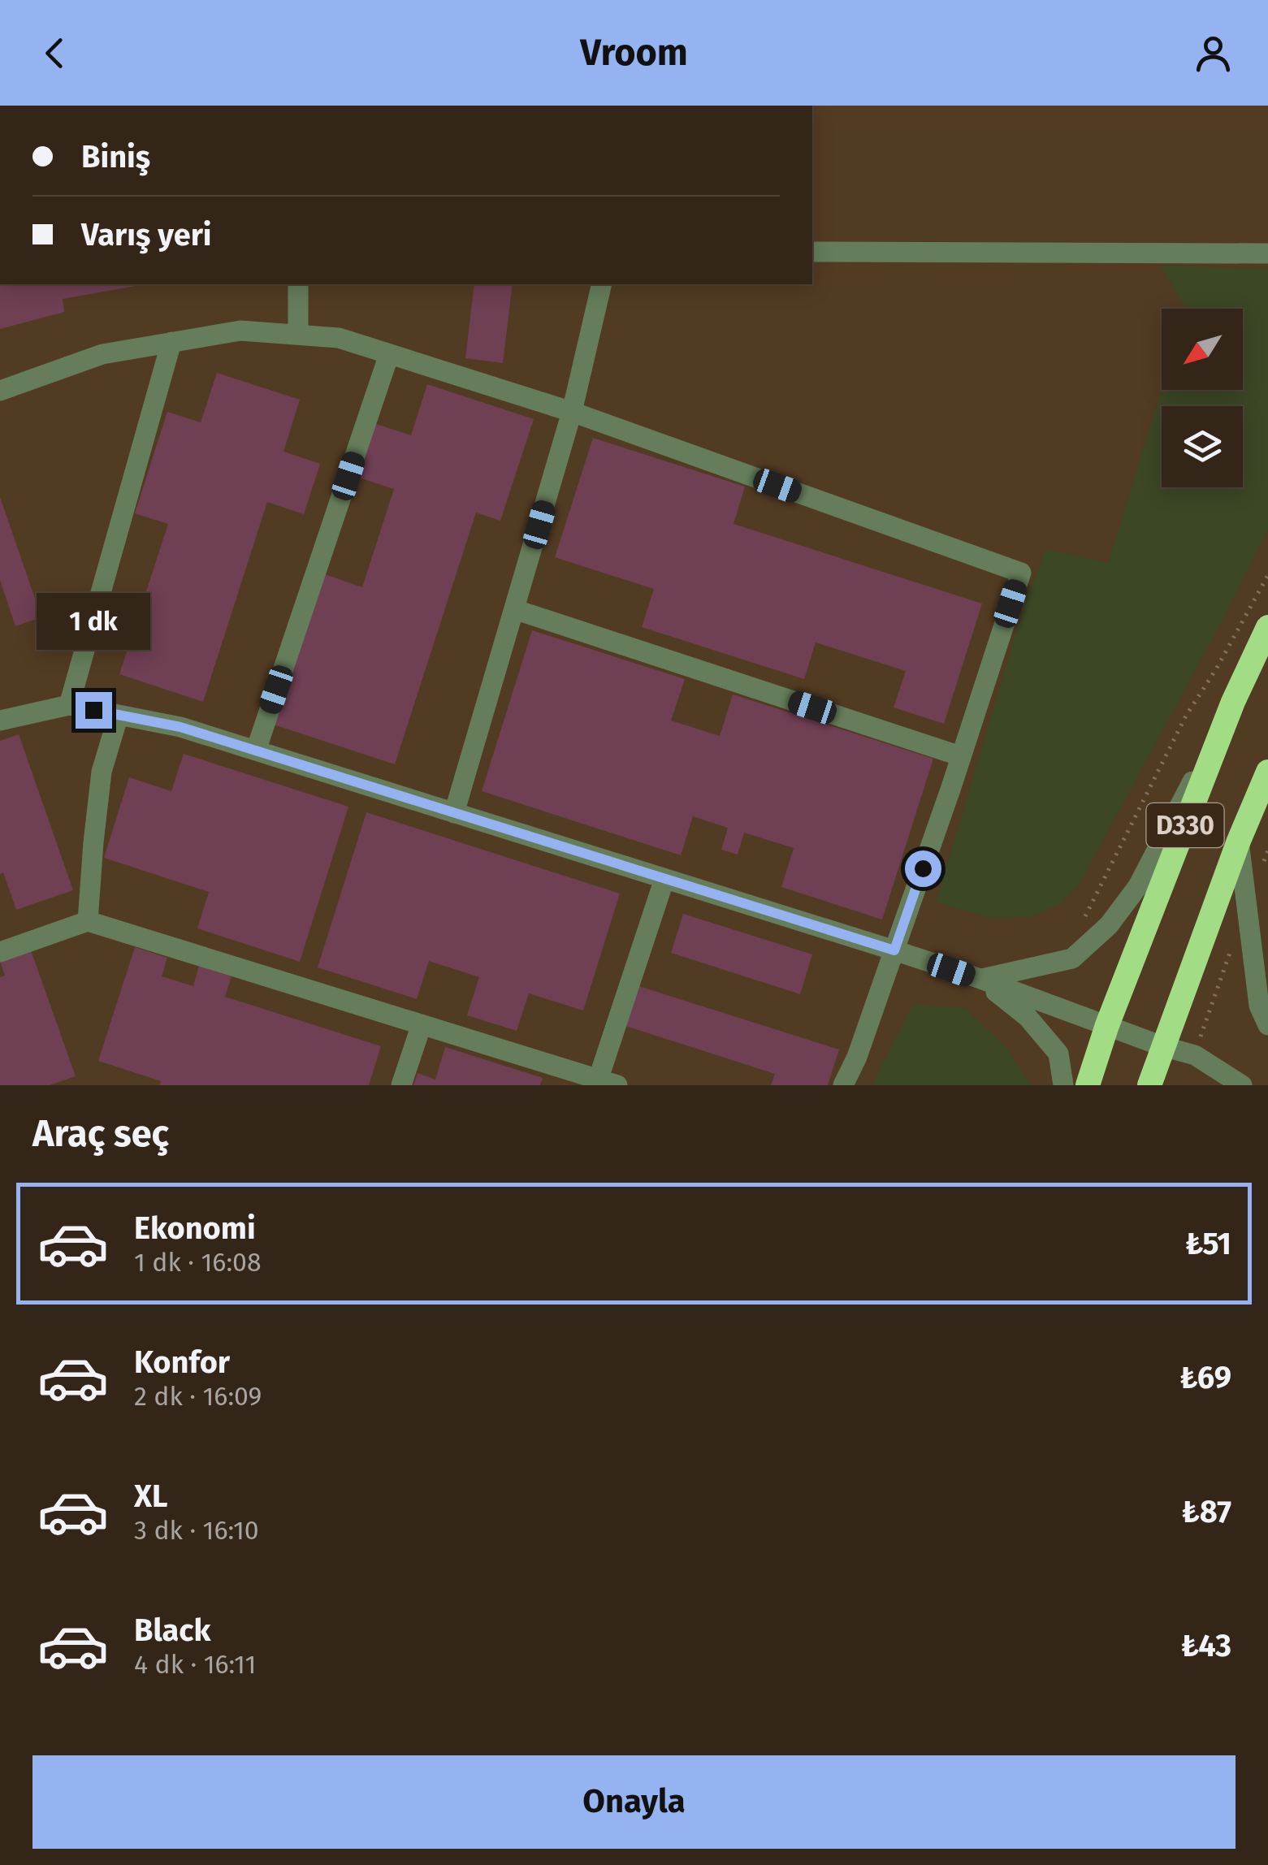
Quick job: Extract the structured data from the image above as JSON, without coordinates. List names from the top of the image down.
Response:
{
  "streets": {
    "highway": ["D330"]
  },
  "north": "bottom left",
  "page": {
    "header": "Vroom",
    "banner": ["Biniş", "Varış yeri"],
    "bubble": "1 dk",
    "heading": "Araç seç",
    "list": [
      {
        "name": "Ekonomi",
        "note": "1 dk · 16:08",
        "value": "₺51"
      },
      {
        "name": "Konfor",
        "note": "2 dk · 16:09",
        "value": "₺69"
      },
      {
        "name": "XL",
        "note": "3 dk · 16:10",
        "value": "₺87"
      },
      {
        "name": "Black",
        "note": "4 dk · 16:11",
        "value": "₺43"
      }
    ],
    "buttons": "Onayla"
  }
}
